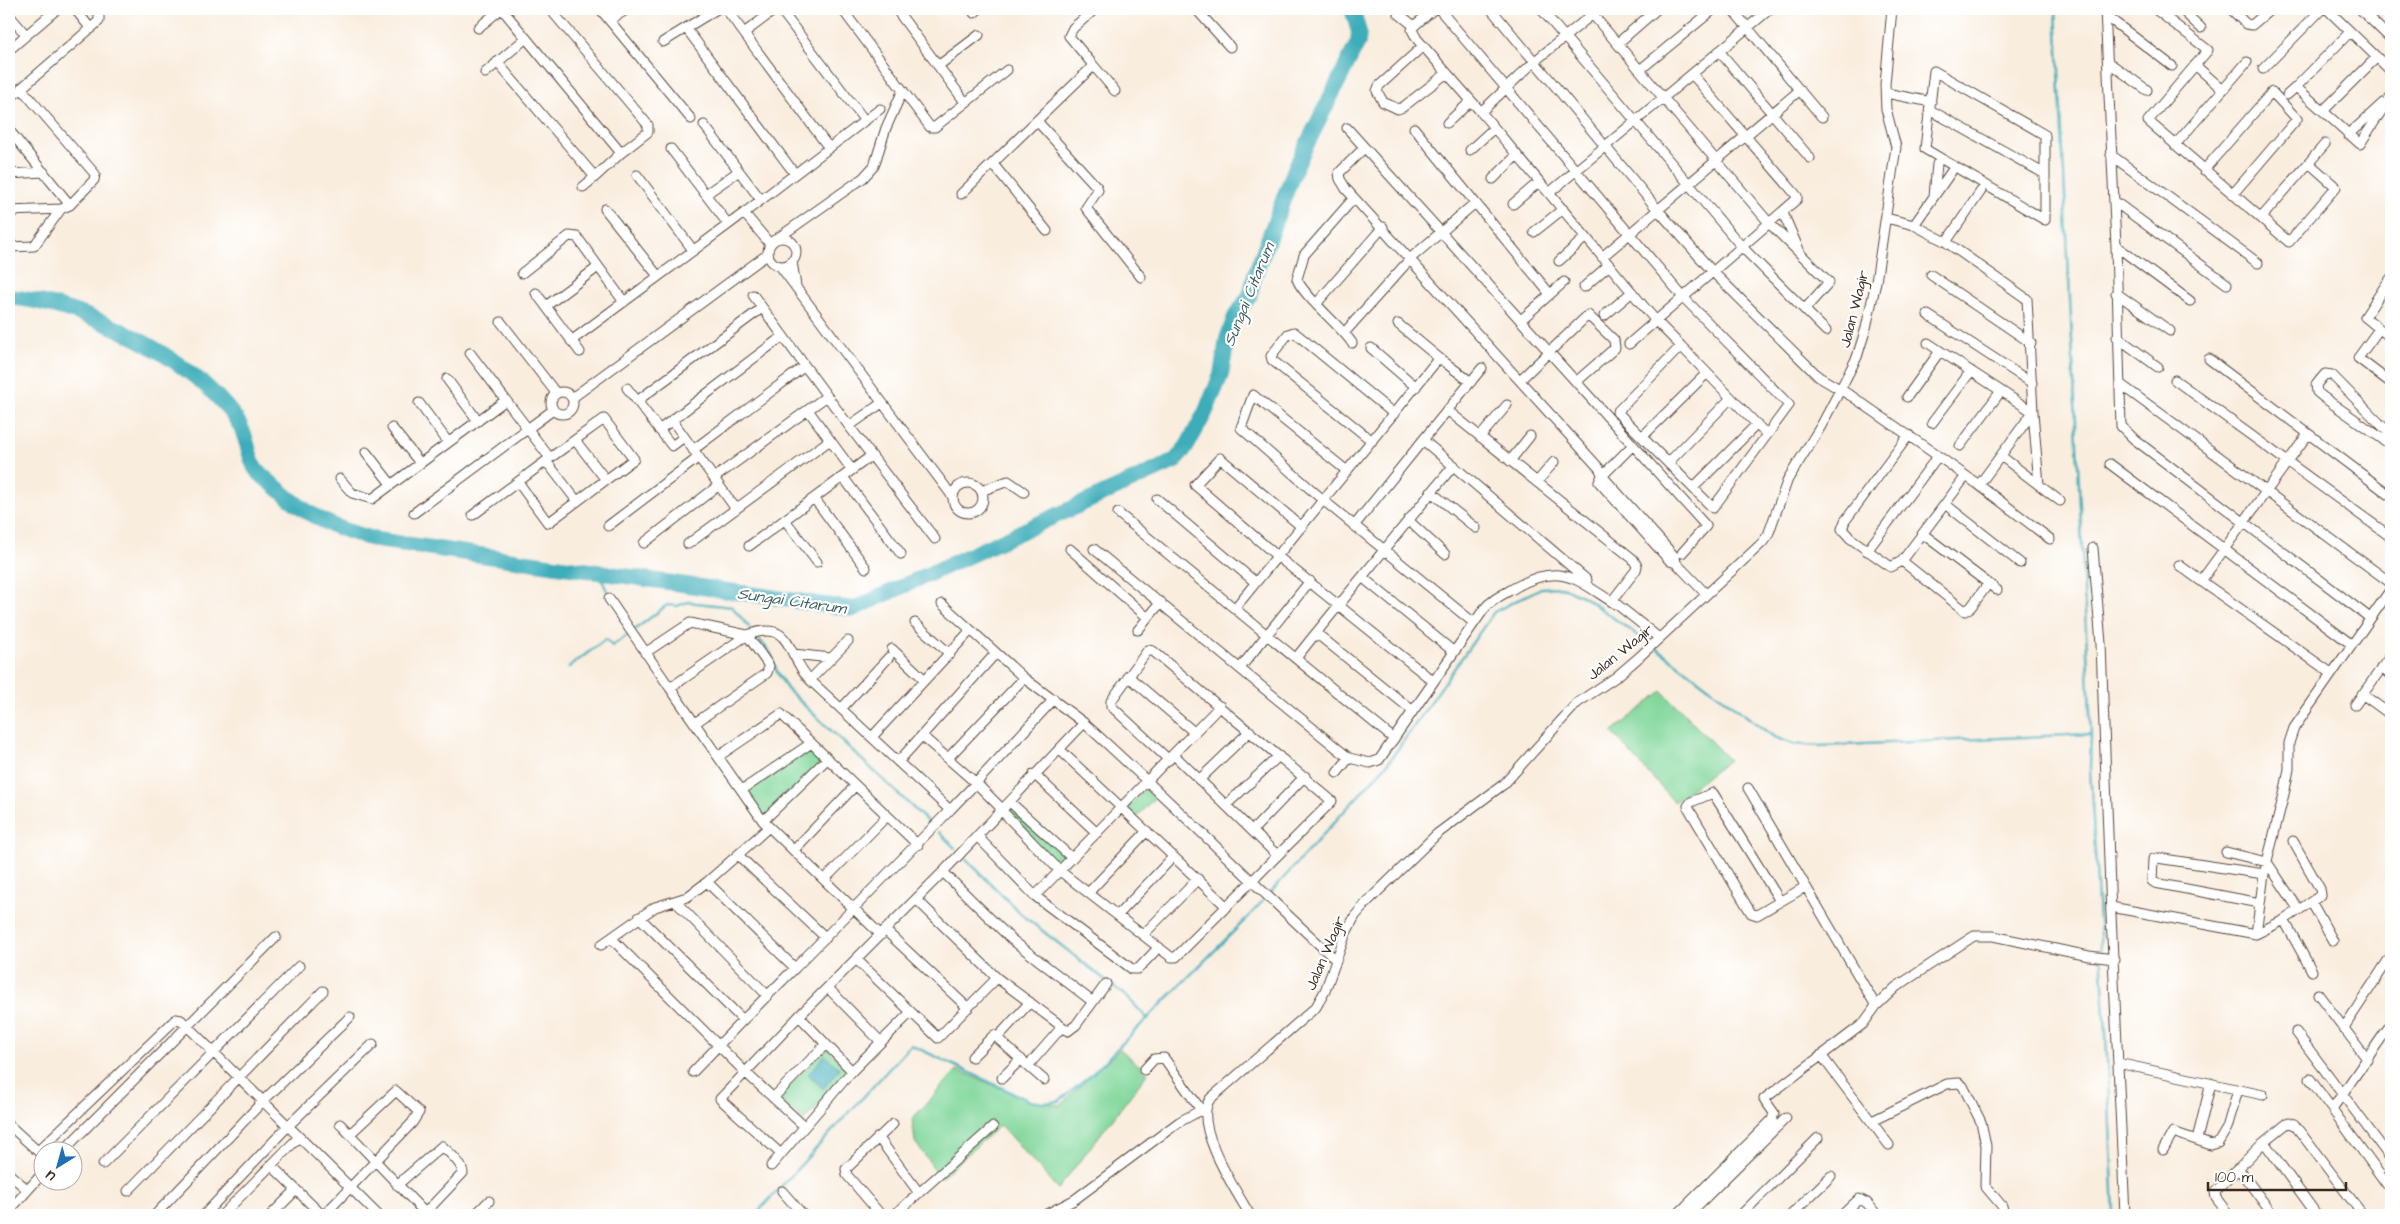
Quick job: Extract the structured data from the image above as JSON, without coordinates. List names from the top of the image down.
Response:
{
  "streets": {
    "street": ["Jalan Wagir"]
  },
  "water": ["Sungai Citarum"],
  "scale_bar": "100 m",
  "north": "bottom left"
}
